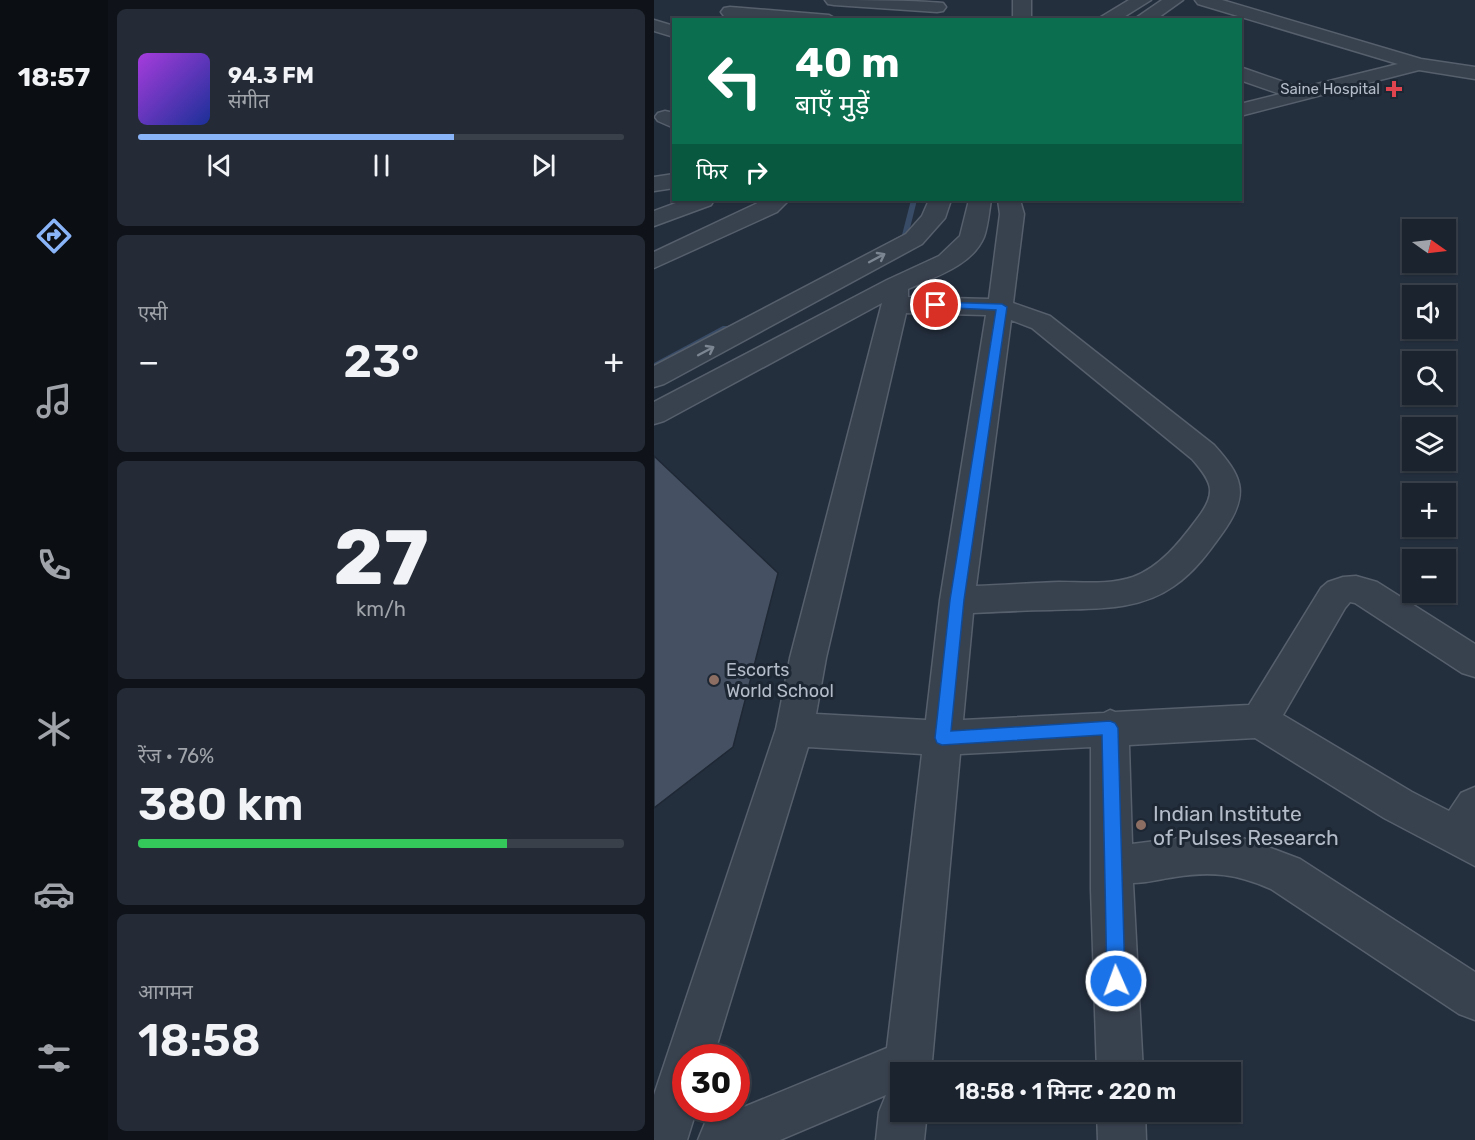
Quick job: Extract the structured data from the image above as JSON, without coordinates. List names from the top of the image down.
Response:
{
  "places": {
    "health": ["Saine Hospital"],
    "other": ["Escorts World School", "Indian Institute of Pulses Research"]
  },
  "north": "right",
  "page": {
    "tabs": "18:57",
    "turn": ["40 m", "बाएँ मुड़ें"],
    "song": ["94.3 FM", "संगीत"],
    "then": "फिर",
    "map_buttons": ["+", "−"],
    "tile": [
      "एसी",
      ["27", "km/h"],
      ["रेंज · 76%", "380 km"],
      ["आगमन", "18:58"]
    ],
    "heat": ["−", "23°", "+"],
    "limit": "30",
    "trip": "18:58 · 1 मिनट · 220 m"
  }
}
